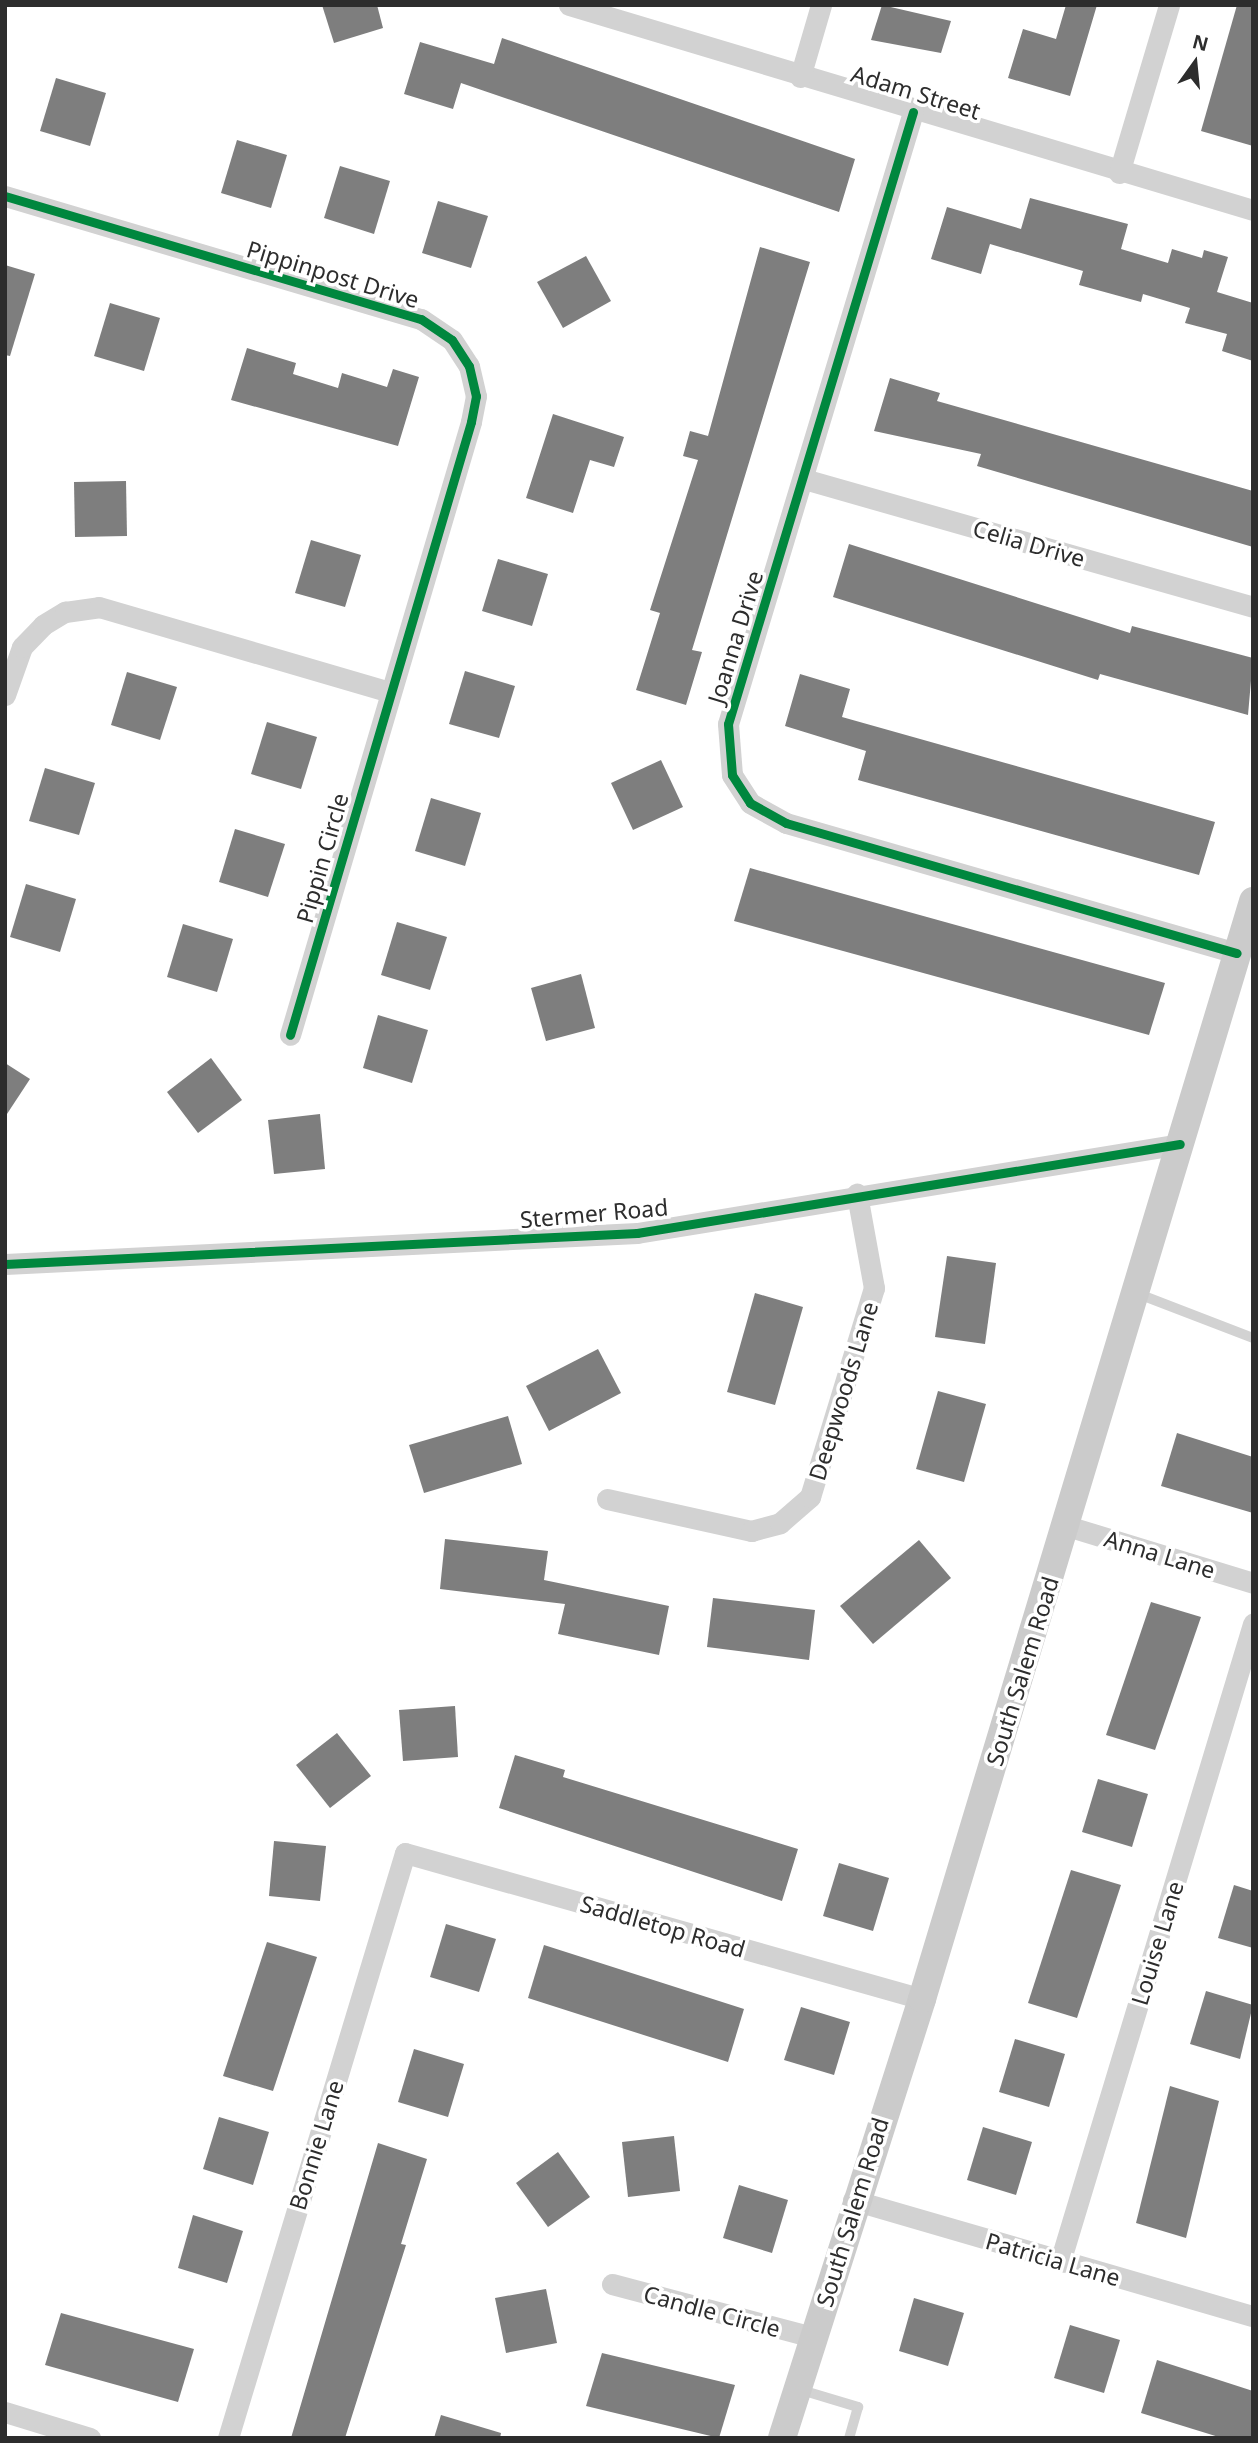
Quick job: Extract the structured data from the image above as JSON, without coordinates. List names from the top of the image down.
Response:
{
  "streets": {
    "main road": ["South Salem Road"],
    "street": [
      "Adam Street",
      "Pippinpost Drive",
      "Celia Drive",
      "Joanna Drive",
      "Pippin Circle",
      "Stermer Road",
      "Deepwoods Lane",
      "Anna Lane",
      "Saddletop Road",
      "Louise Lane",
      "Bonnie Lane",
      "Patricia Lane",
      "Candle Circle"
    ]
  },
  "crossings": [
    ["Adam Street", "Joanna Drive"],
    ["Pippinpost Drive", "Pippin Circle"],
    ["Celia Drive", "Joanna Drive"],
    ["Joanna Drive", "South Salem Road"],
    ["Stermer Road", "Deepwoods Lane"],
    ["Stermer Road", "South Salem Road"],
    ["Anna Lane", "South Salem Road"],
    ["South Salem Road", "Saddletop Road"],
    ["South Salem Road", "Patricia Lane"],
    ["South Salem Road", "Candle Circle"],
    ["Saddletop Road", "Bonnie Lane"],
    ["Louise Lane", "Patricia Lane"]
  ],
  "north": "top"
}
